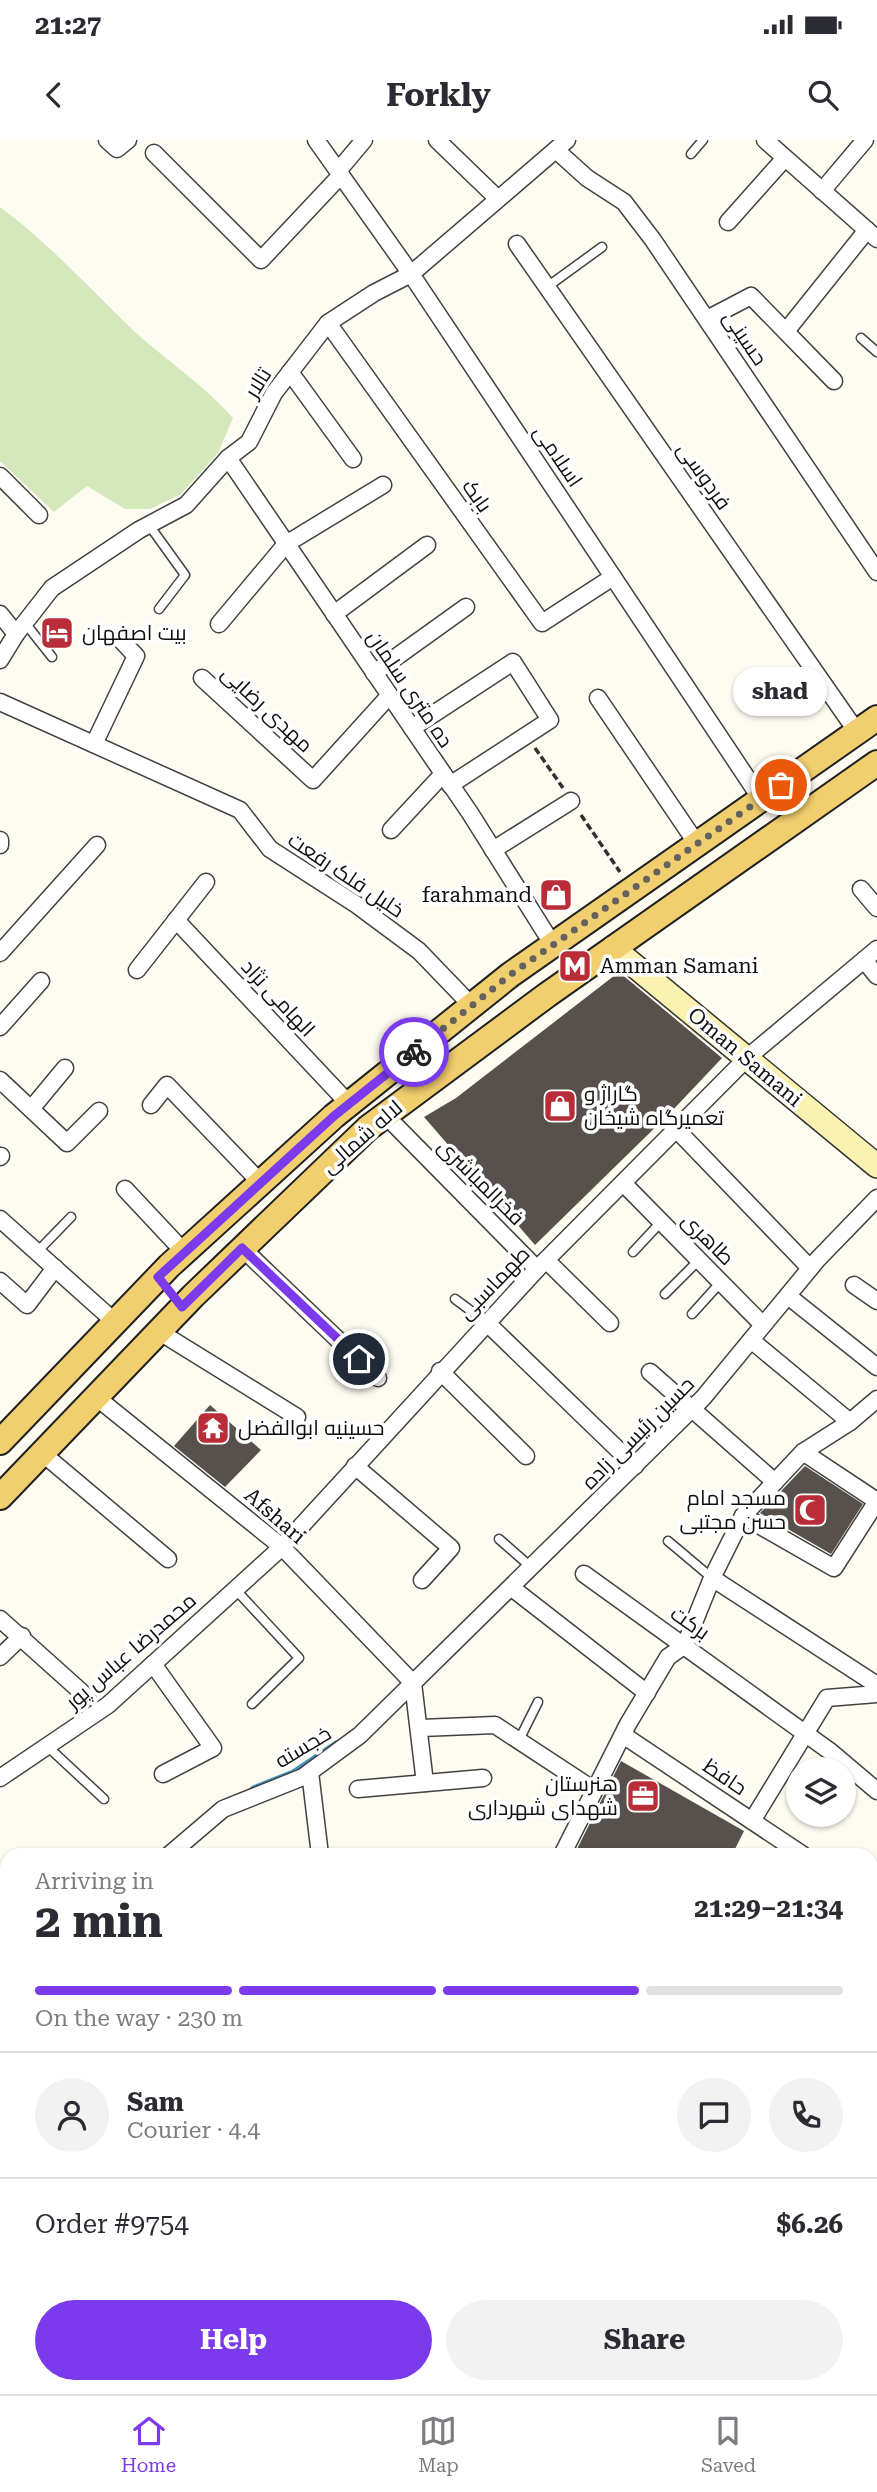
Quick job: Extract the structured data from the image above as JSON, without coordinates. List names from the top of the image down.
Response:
{
  "streets": {
    "main road": ["لاله شمالی"],
    "street": [
      "حسینی",
      "تالار",
      "اسلامی",
      "فردوسی",
      "بابک",
      "ده متری سلمان",
      "مهدی رضایی",
      "خلیل فلک رفعت",
      "الهامی نژاد",
      "Oman Samani",
      "فخرالمباشری",
      "طاهری",
      "طهماسبی",
      "حسین رئیسی زاده",
      "Afshari",
      "برکت",
      "محمدرضا عباس پور",
      "خجسته",
      "حافظ"
    ]
  },
  "crossings": [
    ["حسینی", "تالار"],
    ["تالار", "اسلامی"],
    ["تالار", "بابک"],
    ["تالار", "ده متری سلمان"],
    ["اسلامی", "بابک"],
    ["اسلامی", "لاله شمالی"],
    ["فردوسی", "لاله شمالی"],
    ["ده متری سلمان", "مهدی رضایی"],
    ["ده متری سلمان", "لاله شمالی"],
    ["خلیل فلک رفعت", "لاله شمالی"],
    ["الهامی نژاد", "لاله شمالی"],
    ["Oman Samani", "لاله شمالی"],
    ["Oman Samani", "طهماسبی"],
    ["لاله شمالی", "Afshari"],
    ["فخرالمباشری", "طهماسبی"],
    ["طاهری", "طهماسبی"],
    ["طاهری", "حسین رئیسی زاده"],
    ["طهماسبی", "Afshari"],
    ["طهماسبی", "محمدرضا عباس پور"],
    ["حسین رئیسی زاده", "Afshari"],
    ["حسین رئیسی زاده", "خجسته"],
    ["Afshari", "محمدرضا عباس پور"],
    ["Afshari", "خجسته"]
  ],
  "places": {
    "hotel": ["بيت اصفهان"],
    "other": ["shad"],
    "shop": ["farahmand", "گاراژ و تعمیرگاه شیخان"],
    "metro station": ["Amman Samani"],
    "temple": ["حسینیه ابوالفضل"],
    "mosque": ["مسجد امام حسن مجتبی"],
    "office": ["هنرستان شهدای شهرداری"]
  },
  "page": {
    "status": "21:27",
    "header": "Forkly",
    "bubble": "shad",
    "heading": ["2 min", "Arriving in", "21:29–21:34"],
    "panel": [
      "Sam",
      "Courier · 4.4",
      "Order #9754",
      "$6.26"
    ],
    "bar": "On the way · 230 m",
    "buttons": ["Help", "Share"],
    "tabs": ["Home", "Map", "Saved"]
  }
}
